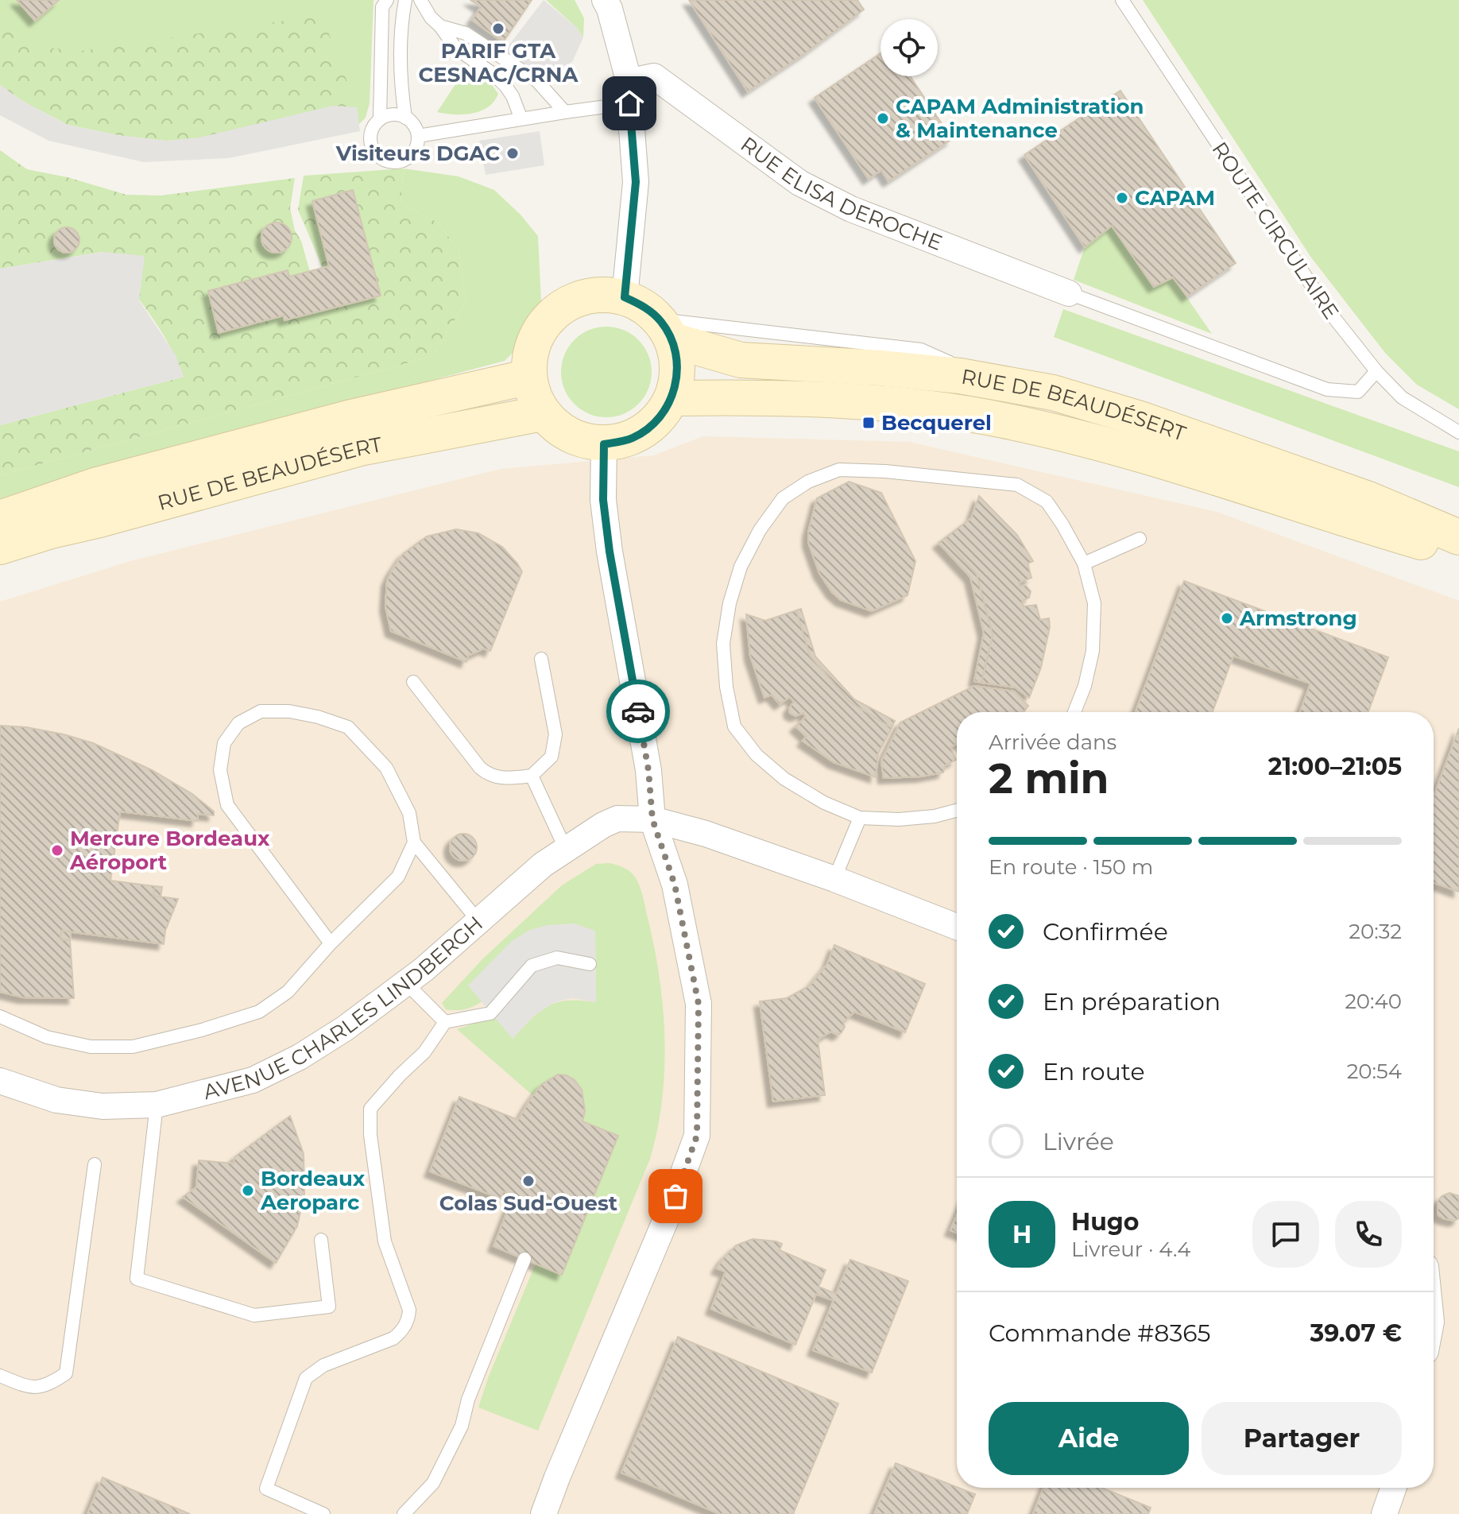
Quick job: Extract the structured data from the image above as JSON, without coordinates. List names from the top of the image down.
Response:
{
  "streets": {
    "main road": ["RUE DE BEAUDÉSERT"],
    "street": ["RUE ELISA DEROCHE", "AVENUE CHARLES LINDBERGH"],
    "lane": ["ROUTE CIRCULAIRE"]
  },
  "places": {
    "other": [
      "PARIF GTA CESNAC/CRNA",
      "CAPAM Administration & Maintenance",
      "Visiteurs DGAC",
      "CAPAM",
      "Armstrong",
      "Mercure Bordeaux Aéroport",
      "Colas Sud-Ouest",
      "Bordeaux Aeroparc"
    ],
    "transit": ["Becquerel"]
  },
  "page": {
    "heading": ["2 min", "Arrivée dans", "21:00–21:05"],
    "panel": [
      "Hugo",
      "Livreur · 4.4",
      "Commande #8365",
      "39.07 €"
    ],
    "bar": "En route · 150 m",
    "list": [
      ["Confirmée", "20:32"],
      ["En préparation", "20:40"],
      ["En route", "20:54"],
      "Livrée"
    ],
    "round": "H",
    "buttons": ["Aide", "Partager"]
  }
}
